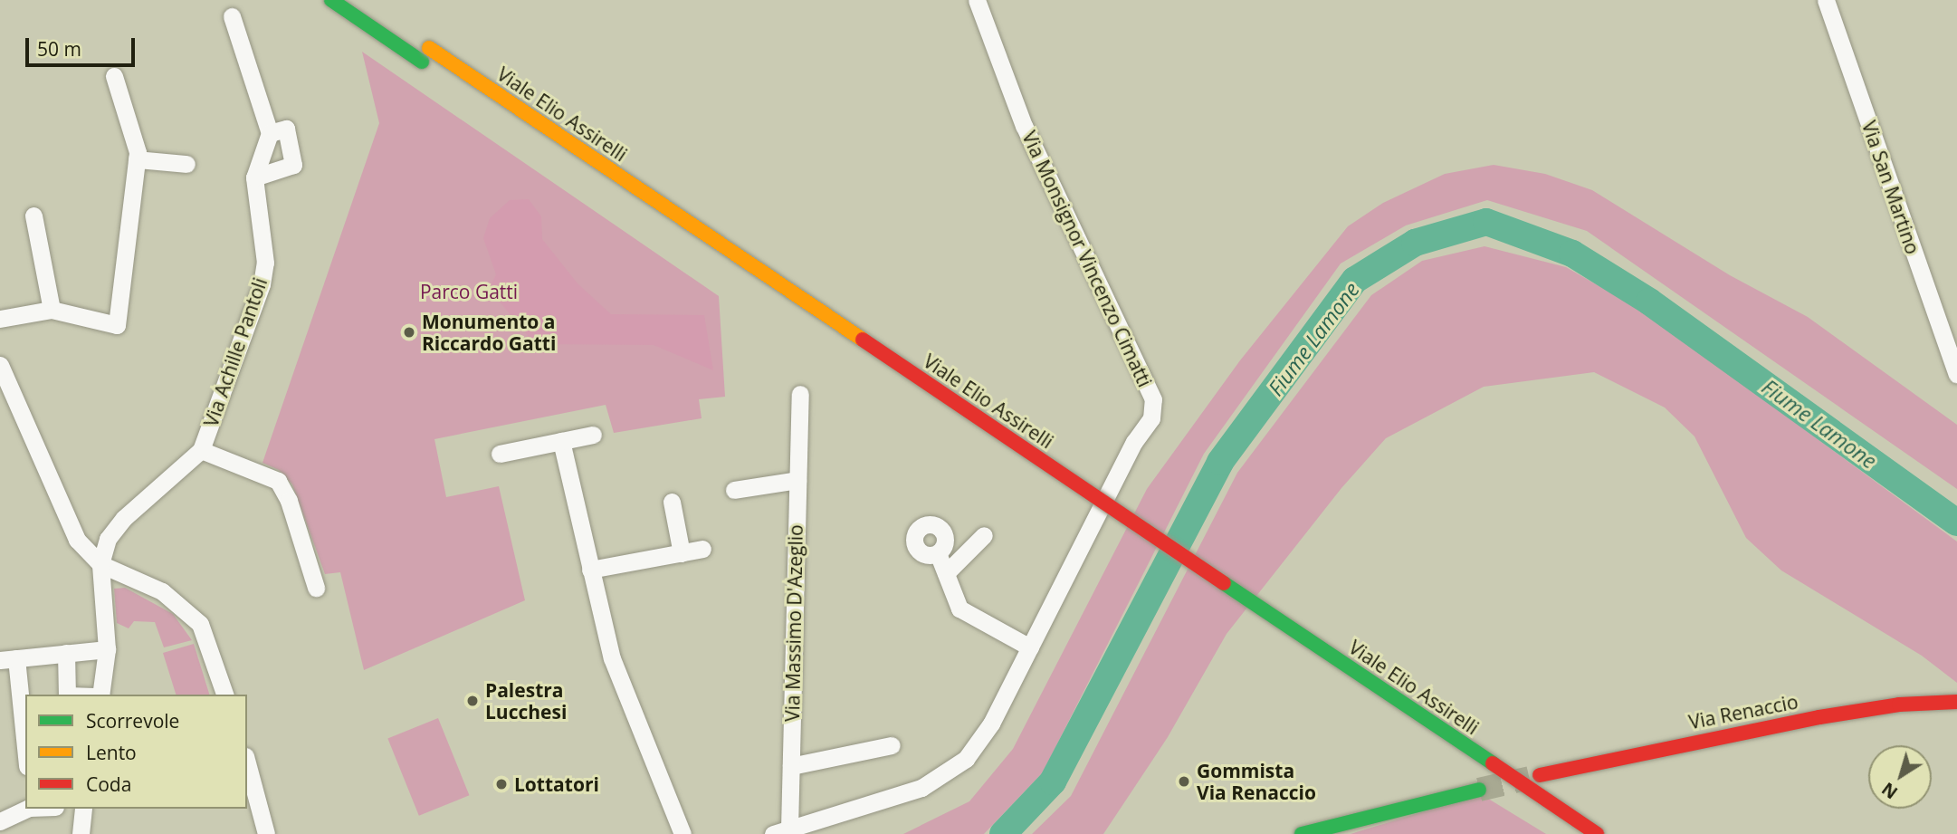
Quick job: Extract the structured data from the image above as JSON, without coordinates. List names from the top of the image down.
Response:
{
  "streets": {
    "main road": ["Viale Elio Assirelli", "Via Renaccio"],
    "street": [
      "Via San Martino",
      "Via Monsignor Vincenzo Cimatti",
      "Via Achille Pantoli",
      "Via Massimo D'Azeglio"
    ]
  },
  "crossings": [
    ["Via Monsignor Vincenzo Cimatti", "Via Massimo D'Azeglio"]
  ],
  "water": ["Fiume Lamone"],
  "parks": ["Parco Gatti"],
  "places": [
    "Monumento a Riccardo Gatti",
    "Palestra Lucchesi",
    "Gommista Via Renaccio",
    "Lottatori"
  ],
  "legend": ["Scorrevole", "Lento", "Coda"],
  "scale_bar": "50 m",
  "north": "bottom left"
}
